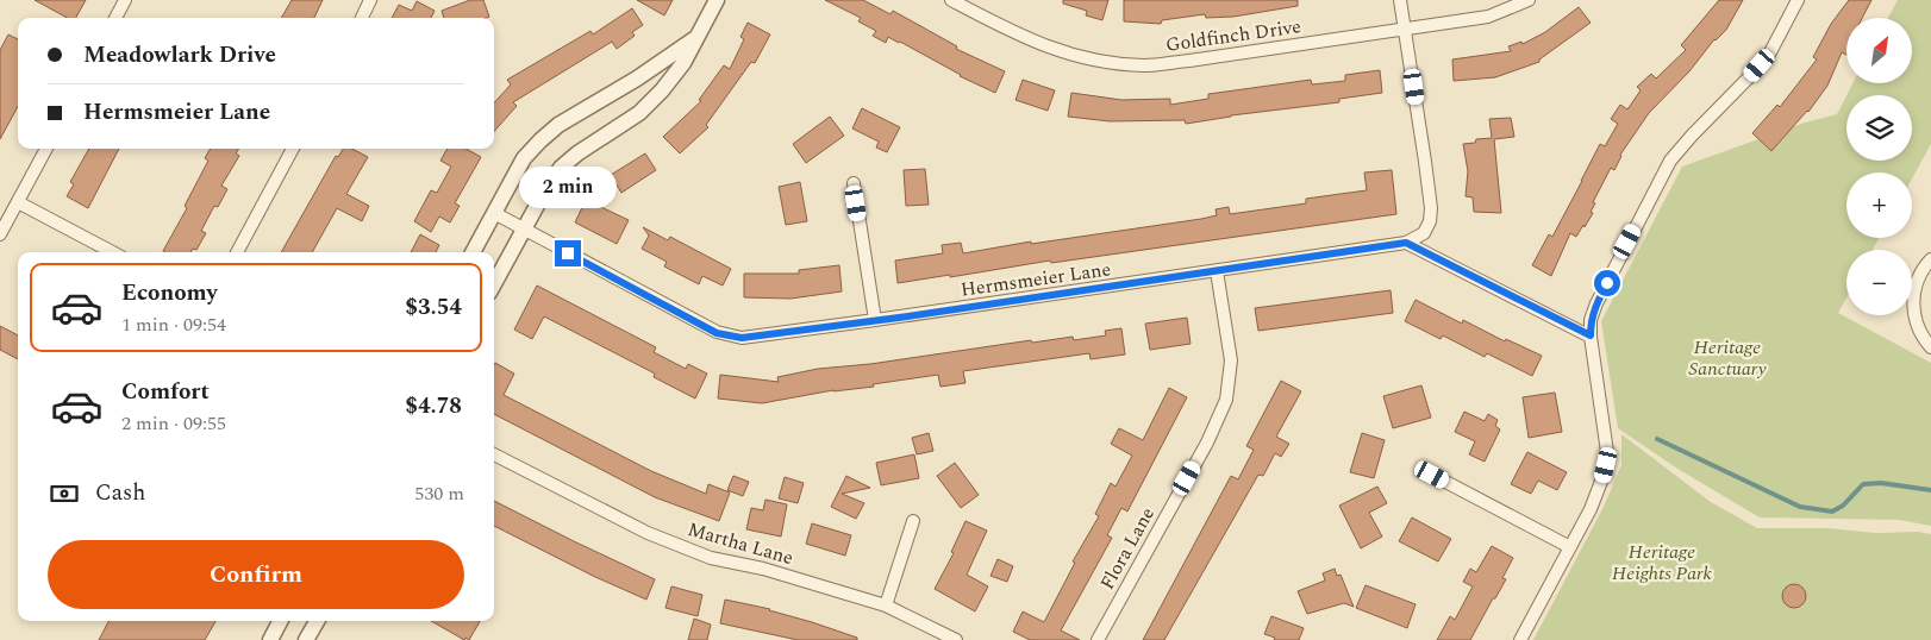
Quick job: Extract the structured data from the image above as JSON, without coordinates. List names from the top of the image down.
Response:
{
  "streets": {
    "street": [
      "Goldfinch Drive",
      "Hermsmeier Lane",
      "Martha Lane",
      "Flora Lane"
    ]
  },
  "crossings": [
    ["Hermsmeier Lane", "Flora Lane"]
  ],
  "parks": ["Heritage Sanctuary", "Heritage Heights Park"],
  "north": "top right",
  "page": {
    "map_buttons": ["+", "−"],
    "banner": ["Meadowlark Drive", "Hermsmeier Lane"],
    "bubble": "2 min",
    "list": [
      {
        "name": "Economy",
        "note": "1 min · 09:54",
        "value": "$3.54"
      },
      {
        "name": "Comfort",
        "note": "2 min · 09:55",
        "value": "$4.78"
      }
    ],
    "pay": ["Cash", "530 m"],
    "buttons": "Confirm"
  }
}
